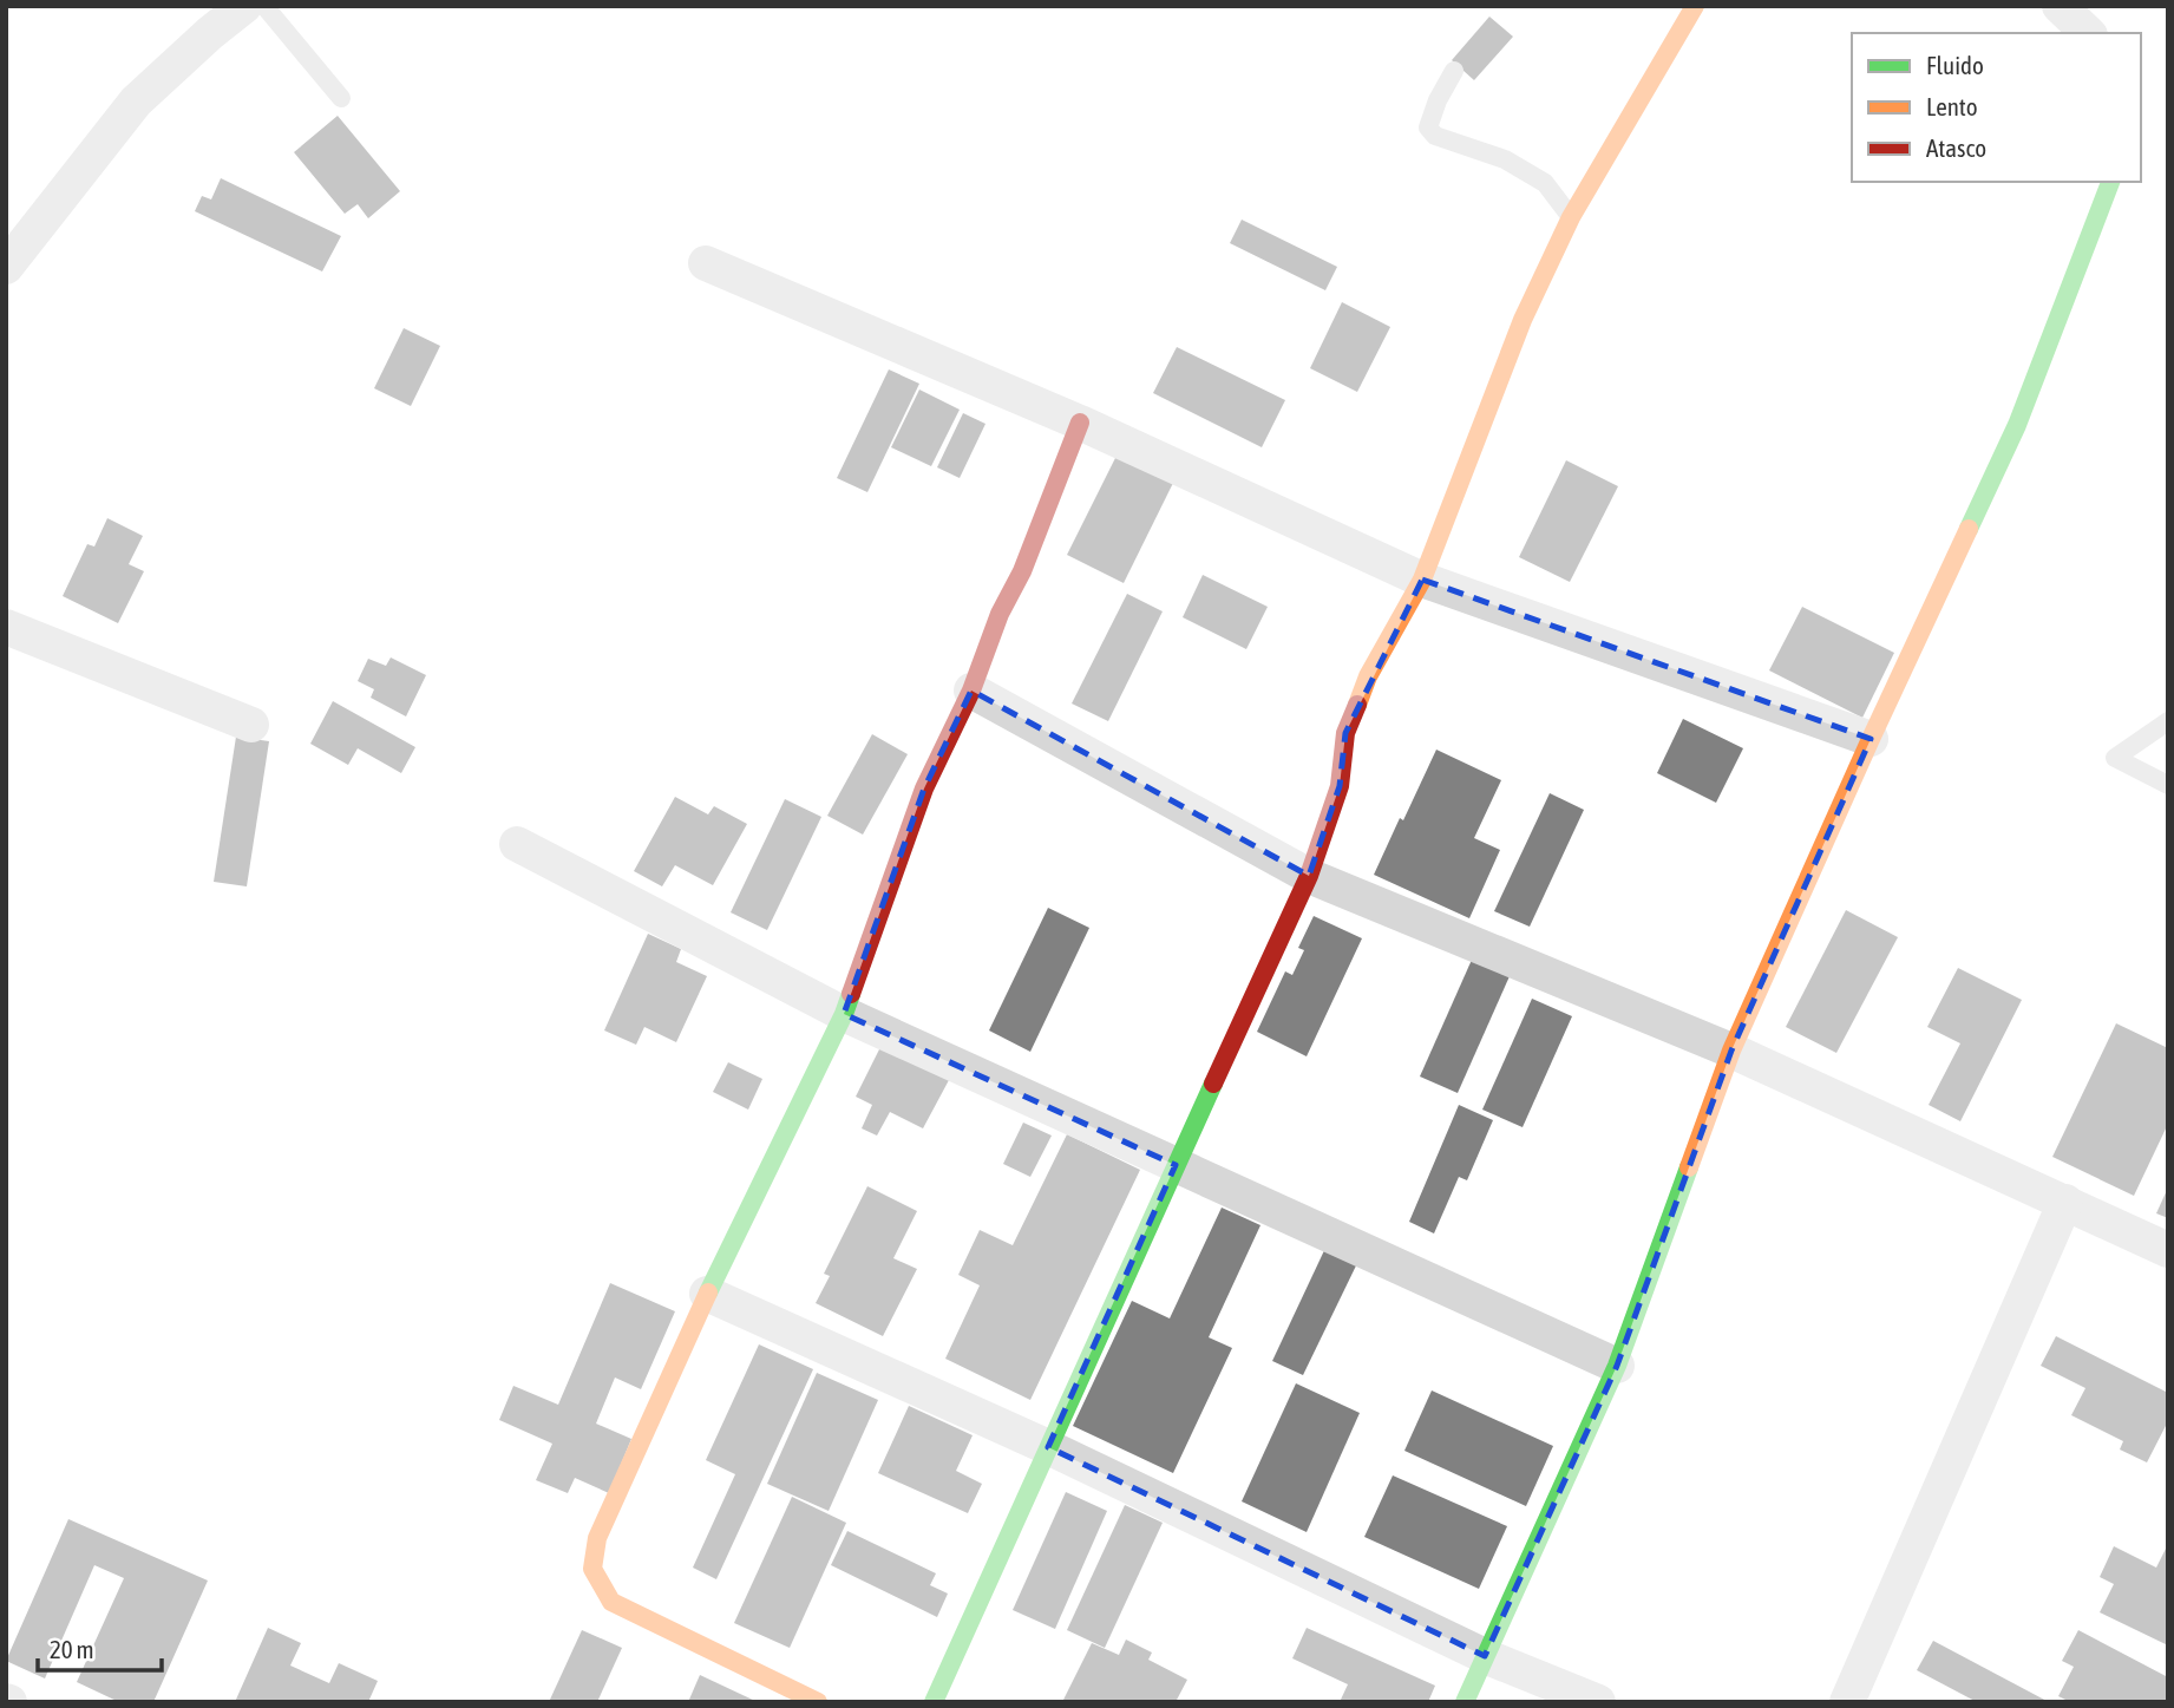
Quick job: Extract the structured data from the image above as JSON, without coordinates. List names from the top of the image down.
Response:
{
  "legend": ["Fluido", "Lento", "Atasco"],
  "scale_bar": "20 m"
}
